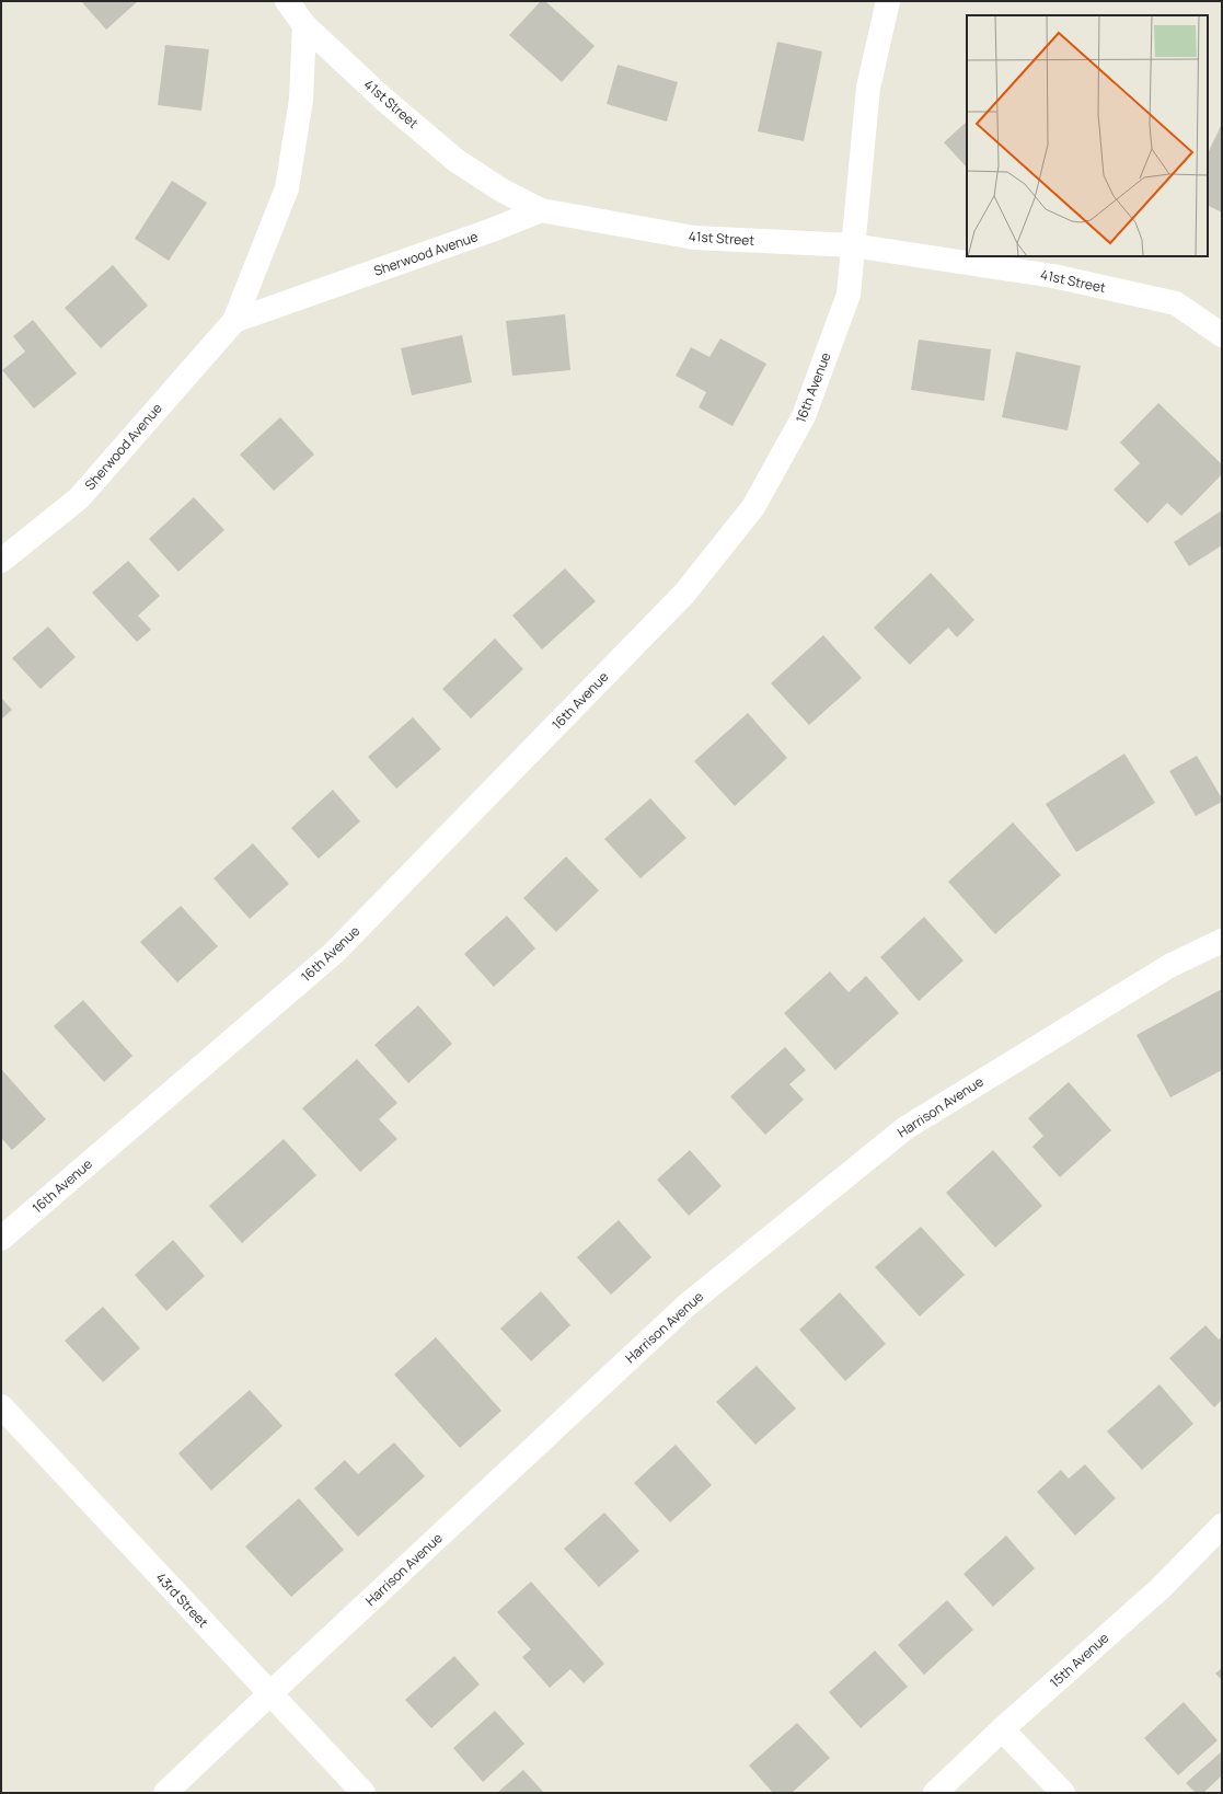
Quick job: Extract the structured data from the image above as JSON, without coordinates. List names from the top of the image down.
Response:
{
  "streets": {
    "street": [
      "41st Street",
      "Sherwood Avenue",
      "16th Avenue",
      "Harrison Avenue",
      "43rd Street",
      "15th Avenue"
    ]
  },
  "crossings": [
    ["41st Street", "Sherwood Avenue"],
    ["41st Street", "16th Avenue"],
    ["Harrison Avenue", "43rd Street"]
  ]
}
